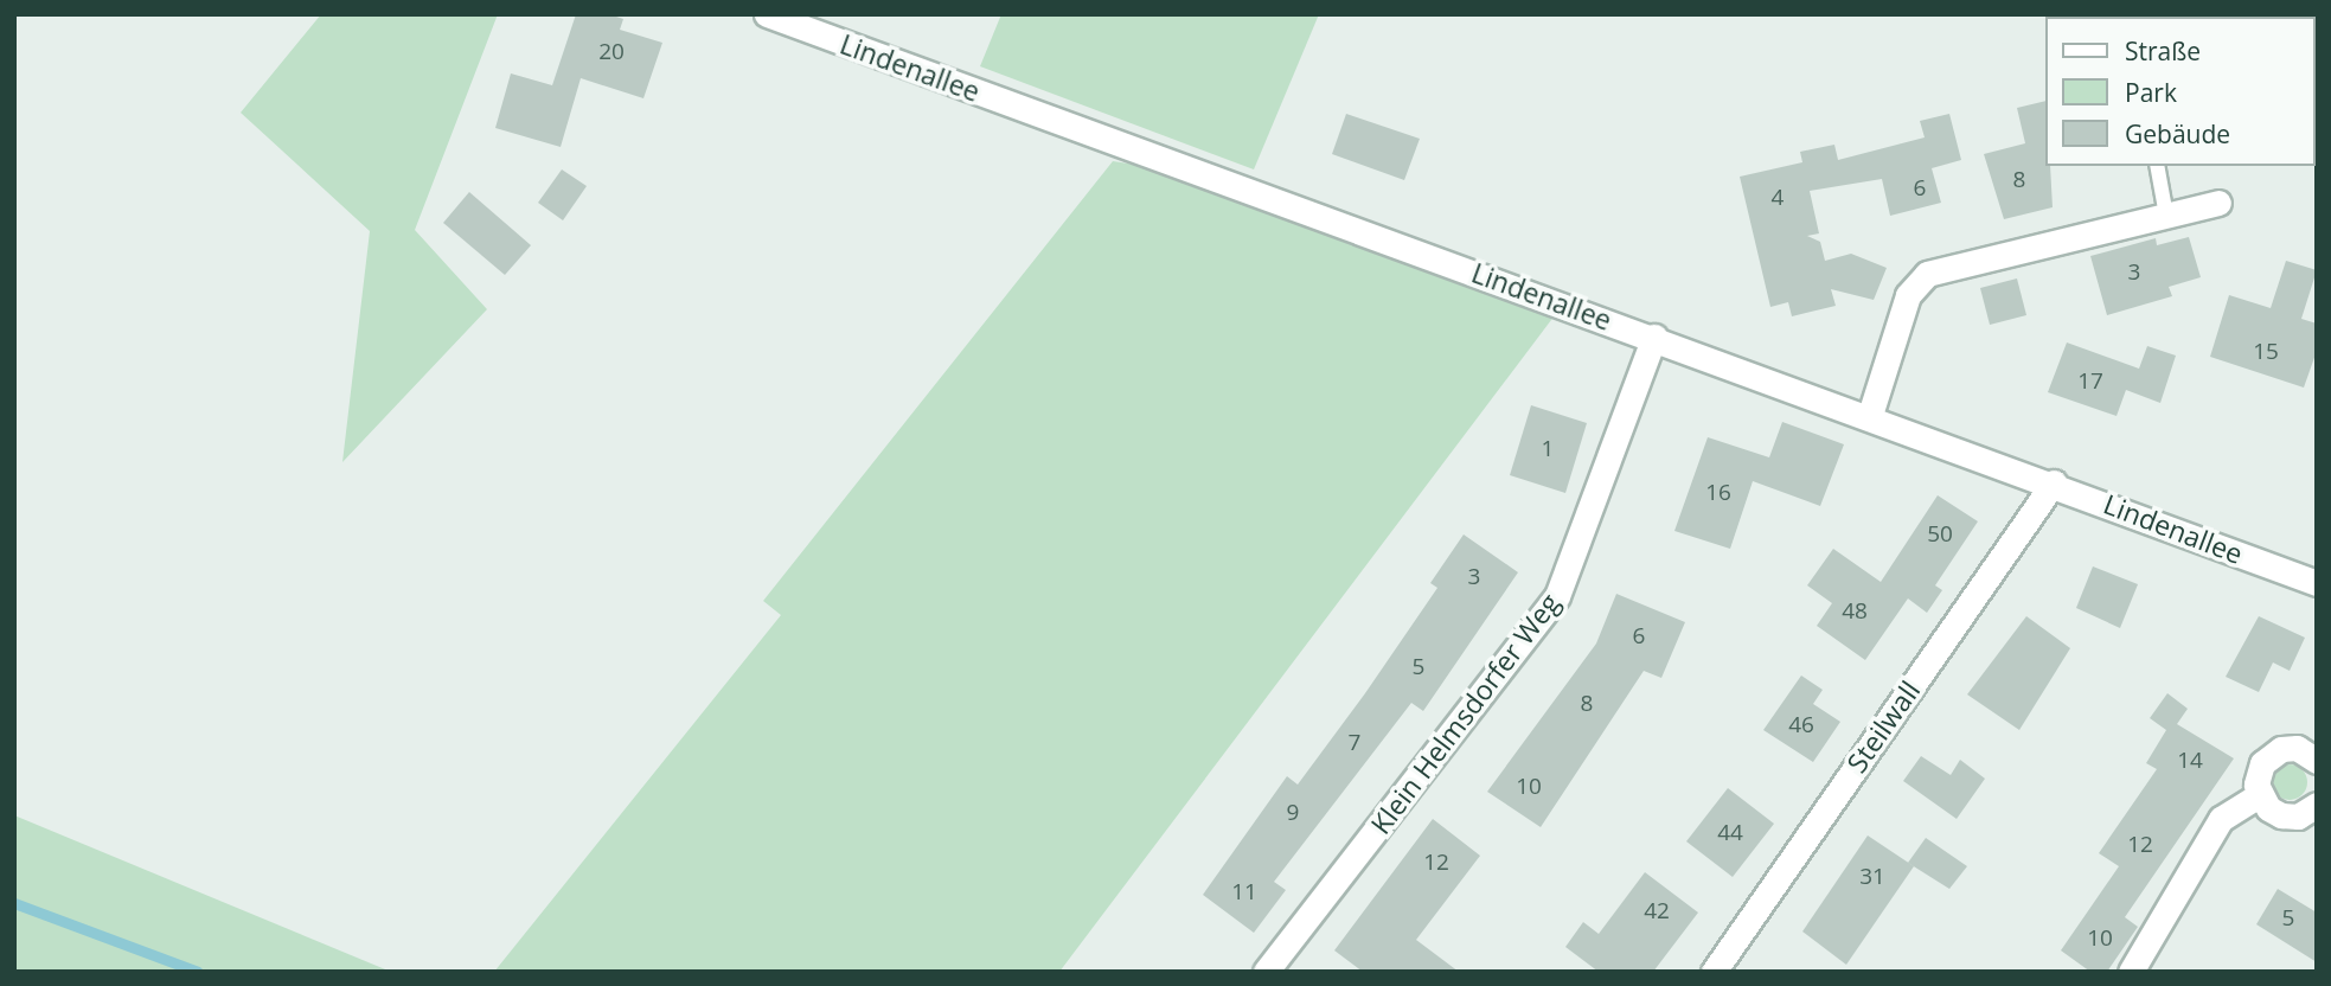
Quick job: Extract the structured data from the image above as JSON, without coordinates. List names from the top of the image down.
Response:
{
  "streets": {
    "street": ["Lindenallee", "Klein Helmsdorfer Weg", "Steilwall"]
  },
  "crossings": [
    ["Lindenallee", "Klein Helmsdorfer Weg"],
    ["Lindenallee", "Steilwall"]
  ],
  "house_numbers": [
    "20",
    "8",
    "6",
    "4",
    "3",
    "15",
    "17",
    "1",
    "16",
    "50",
    "3",
    "48",
    "6",
    "5",
    "8",
    "46",
    "7",
    "14",
    "10",
    "9",
    "44",
    "12",
    "12",
    "31",
    "11",
    "42",
    "5",
    "10"
  ],
  "legend": ["Straße", "Park", "Gebäude"]
}
